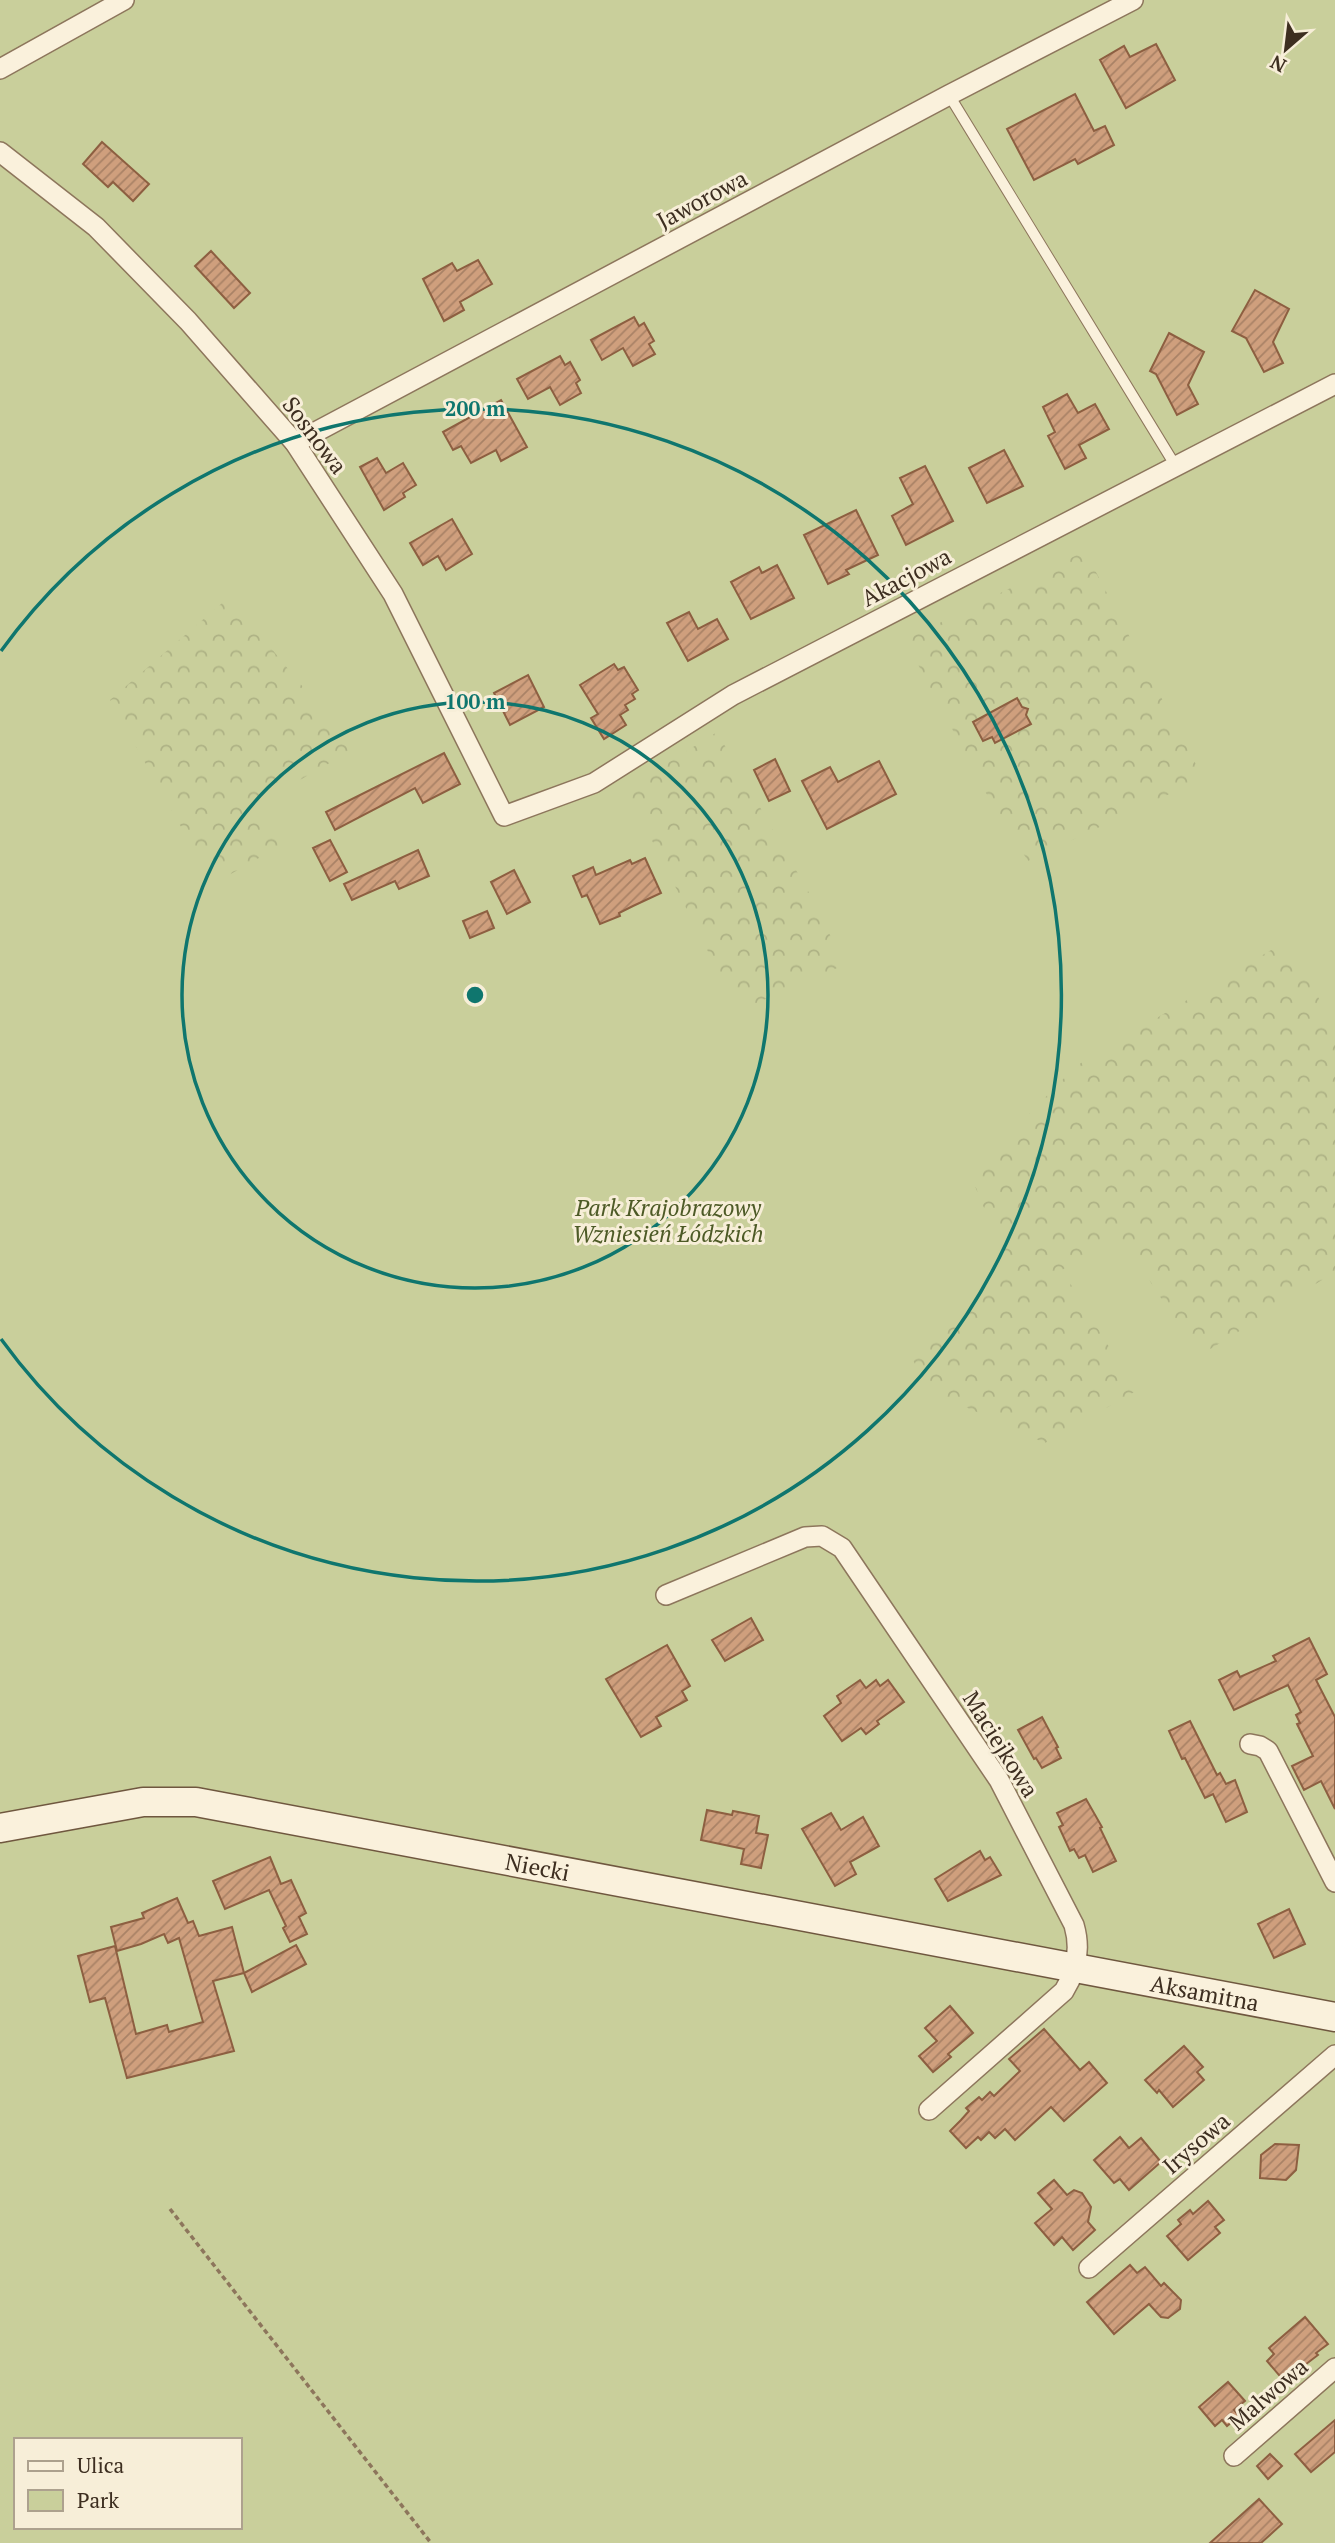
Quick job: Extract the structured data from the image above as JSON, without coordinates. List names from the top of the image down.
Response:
{
  "streets": {
    "street": [
      "Jaworowa",
      "Sosnowa",
      "Akacjowa",
      "Maciejkowa",
      "Niecki",
      "Aksamitna",
      "Irysowa",
      "Malwowa"
    ]
  },
  "crossings": [
    ["Jaworowa", "Sosnowa"],
    ["Sosnowa", "Akacjowa"],
    ["Maciejkowa", "Niecki"],
    ["Maciejkowa", "Aksamitna"],
    ["Niecki", "Aksamitna"]
  ],
  "parks": ["Park Krajobrazowy Wzniesień Łódzkich"],
  "legend": ["Ulica", "Park"],
  "north": "bottom left",
  "rings": ["200 m", "100 m"]
}
